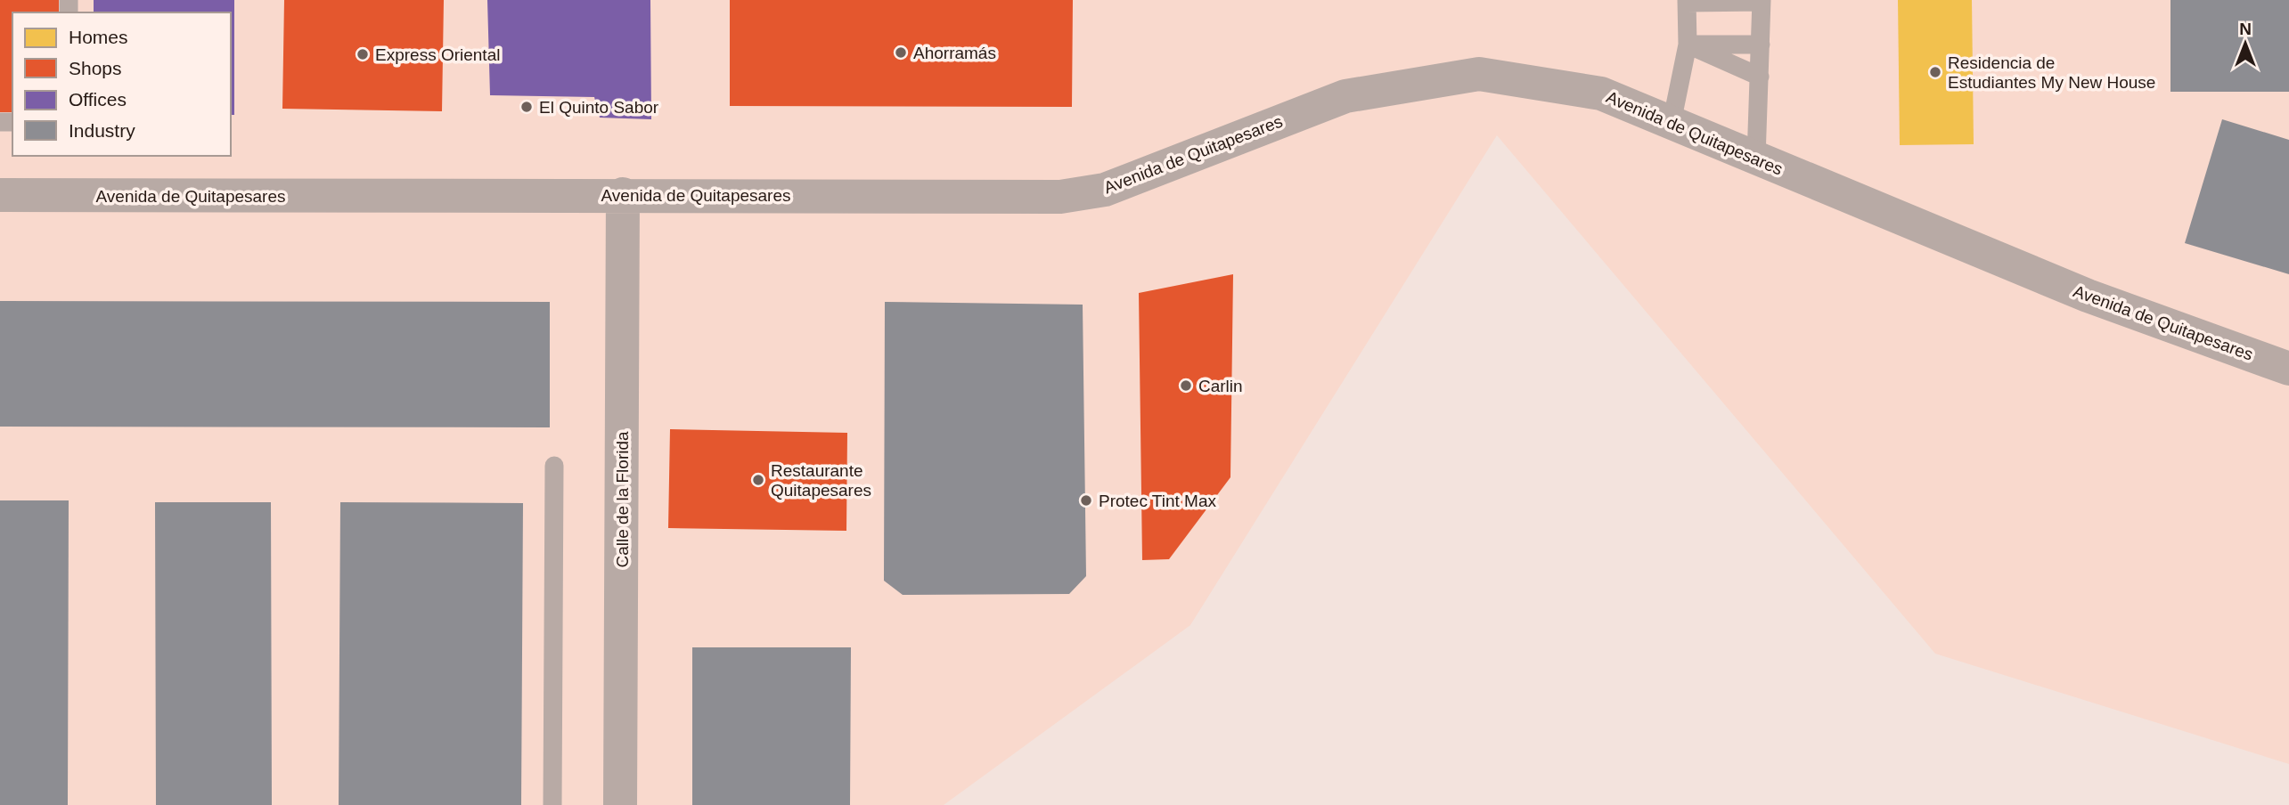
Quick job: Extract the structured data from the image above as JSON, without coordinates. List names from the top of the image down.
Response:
{
  "streets": {
    "street": ["Avenida de Quitapesares", "Calle de la Florida"]
  },
  "crossings": [
    ["Avenida de Quitapesares", "Calle de la Florida"]
  ],
  "places": [
    "Ahorramás",
    "Express Oriental",
    "Residencia de Estudiantes My New House",
    "El Quinto Sabor",
    "Carlin",
    "Restaurante Quitapesares",
    "Protec Tint Max"
  ],
  "legend": [
    "Homes",
    "Shops",
    "Offices",
    "Industry"
  ],
  "north": "top"
}
